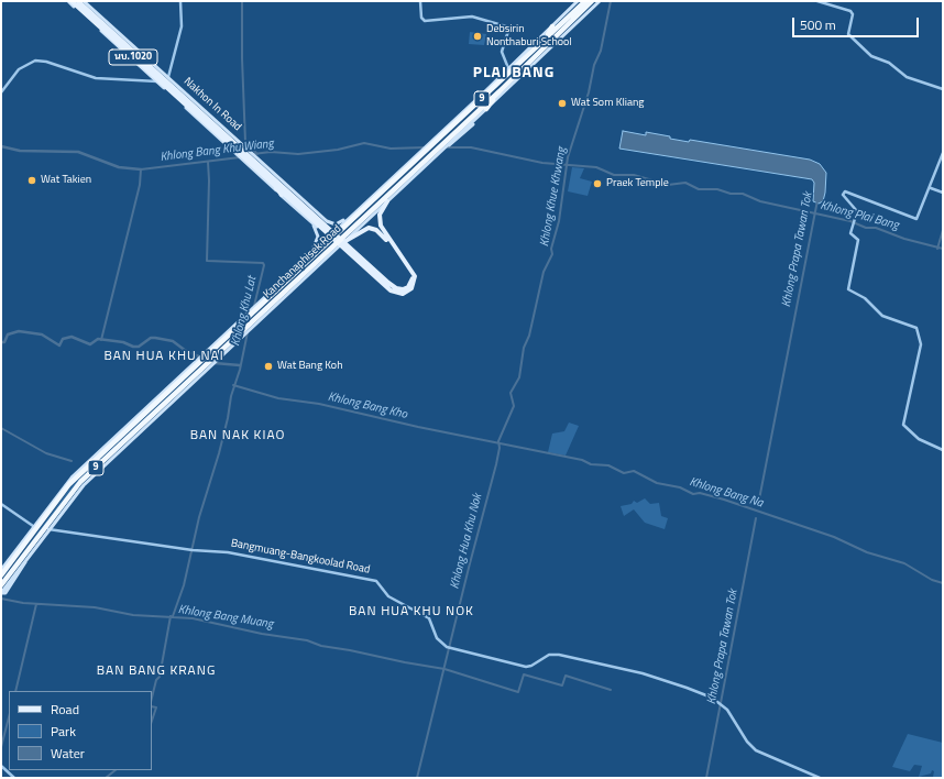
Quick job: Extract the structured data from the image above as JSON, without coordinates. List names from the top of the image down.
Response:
{
  "streets": {
    "highway": ["9", "Kanchanaphisek Road"],
    "main road": ["นบ.1020", "Nakhon In Road"],
    "street": ["Bangmuang-Bangkoolad Road"]
  },
  "crossings": [
    ["นบ.1020", "Nakhon In Road"]
  ],
  "districts": [
    "PLAI BANG",
    "BAN HUA KHU NAI",
    "BAN NAK KIAO",
    "BAN HUA KHU NOK",
    "BAN BANG KRANG"
  ],
  "water": [
    "Khlong Bang Khu Wiang",
    "Khlong Khue Khwang",
    "Khlong Plai Bang",
    "Khlong Prapa Tawan Tok",
    "Khlong Khu Lat",
    "Khlong Bang Kho",
    "Khlong Bang Na",
    "Khlong Hua Khu Nok",
    "Khlong Bang Muang"
  ],
  "places": [
    "Debsirin Nonthaburi School",
    "Wat Som Kliang",
    "Wat Takien",
    "Praek Temple",
    "Wat Bang Koh"
  ],
  "legend": ["Road", "Park", "Water"],
  "scale_bar": "500 m"
}
